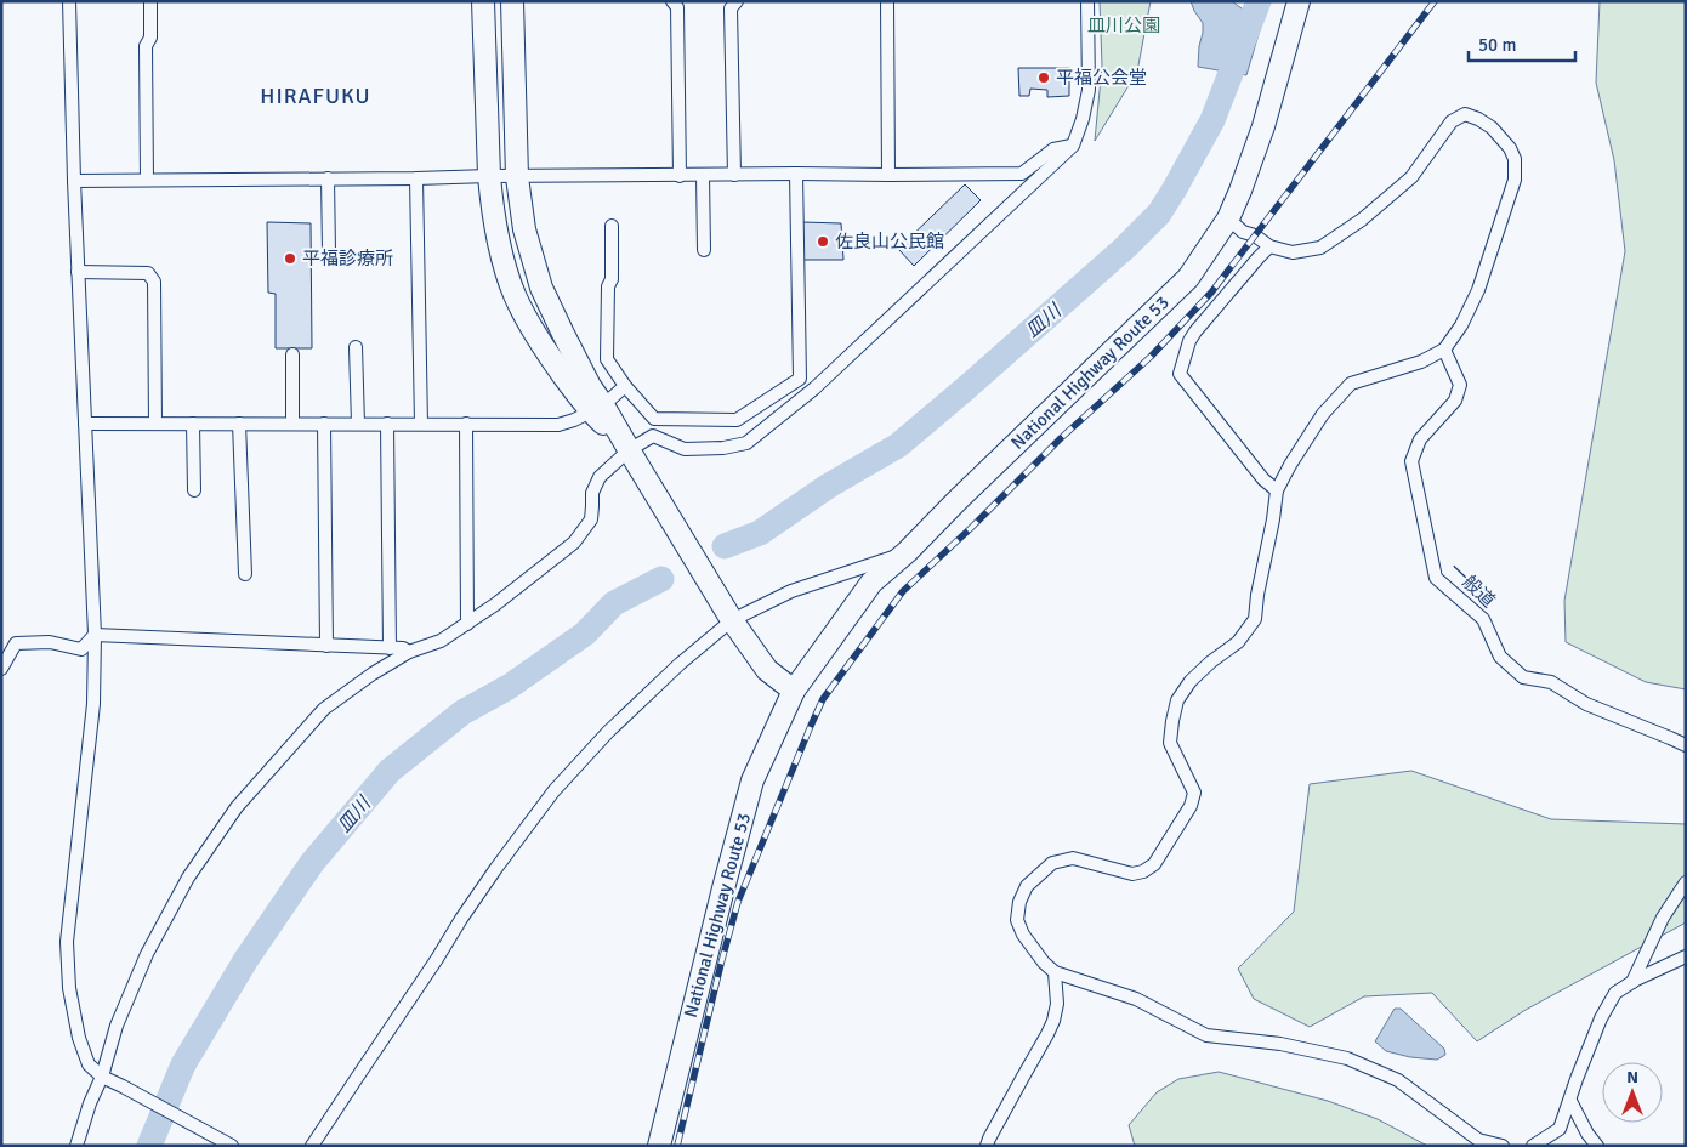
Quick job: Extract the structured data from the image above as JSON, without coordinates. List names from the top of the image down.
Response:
{
  "streets": {
    "highway": ["National Highway Route 53"],
    "street": ["一般道"]
  },
  "districts": ["HIRAFUKU"],
  "water": ["皿川"],
  "parks": ["皿川公園"],
  "places": ["平福公会堂", "佐良山公民館", "平福診療所"],
  "scale_bar": "50 m",
  "north": "top"
}
